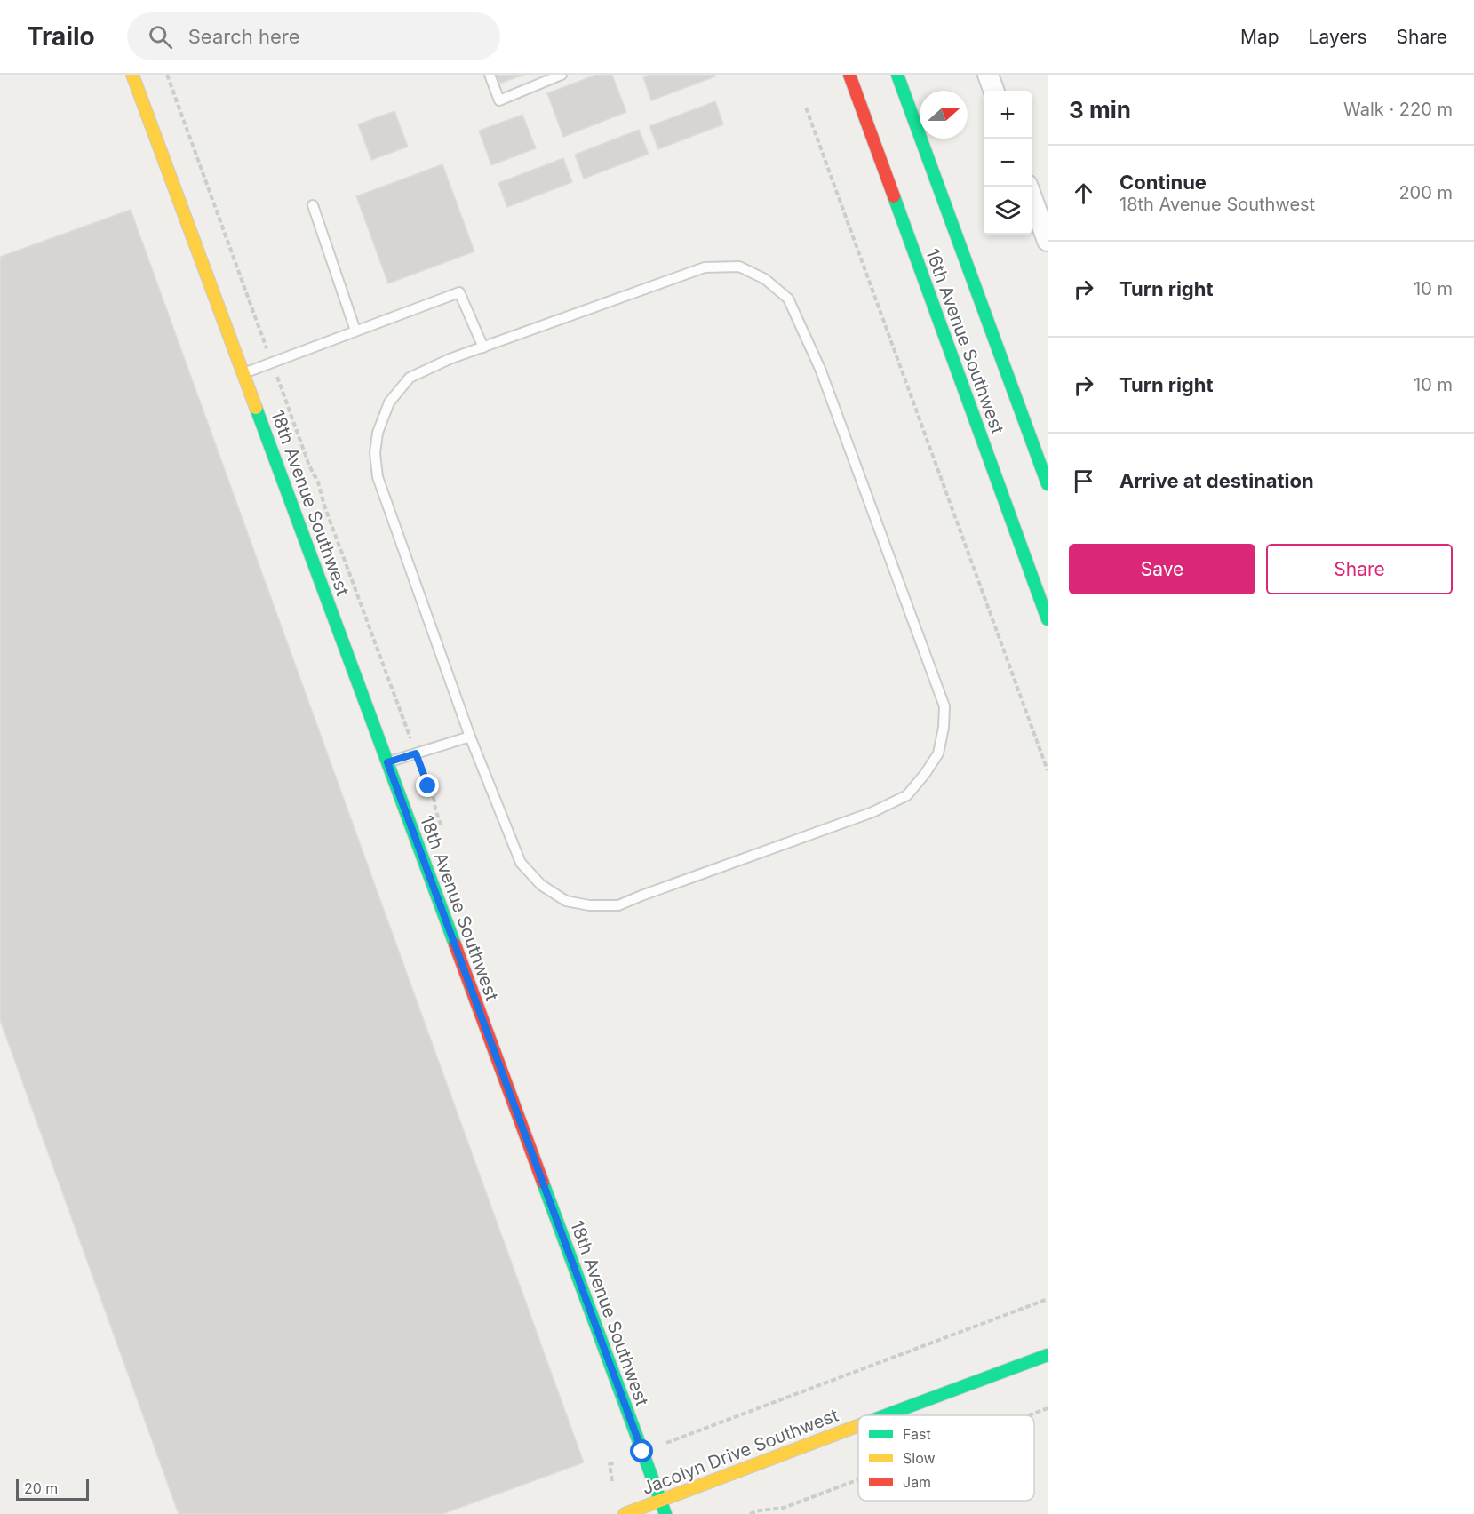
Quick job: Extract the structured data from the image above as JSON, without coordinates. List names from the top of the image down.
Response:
{
  "streets": {
    "street": ["16th Avenue Southwest", "18th Avenue Southwest", "Jacolyn Drive Southwest"]
  },
  "crossings": [
    ["18th Avenue Southwest", "Jacolyn Drive Southwest"]
  ],
  "legend": ["Fast", "Slow", "Jam"],
  "scale_bar": "20 m",
  "north": "right",
  "page": {
    "header": "Trailo",
    "search": "Search here",
    "nav": ["Map", "Layers", "Share"],
    "heading": ["3 min", "Walk · 220 m"],
    "map_buttons": ["+", "−"],
    "list": [
      ["Continue", "18th Avenue Southwest", "200 m"],
      ["Turn right", "10 m"],
      ["Turn right", "10 m"],
      "Arrive at destination"
    ],
    "buttons": ["Save", "Share"],
    "scale": "20 m"
  }
}
